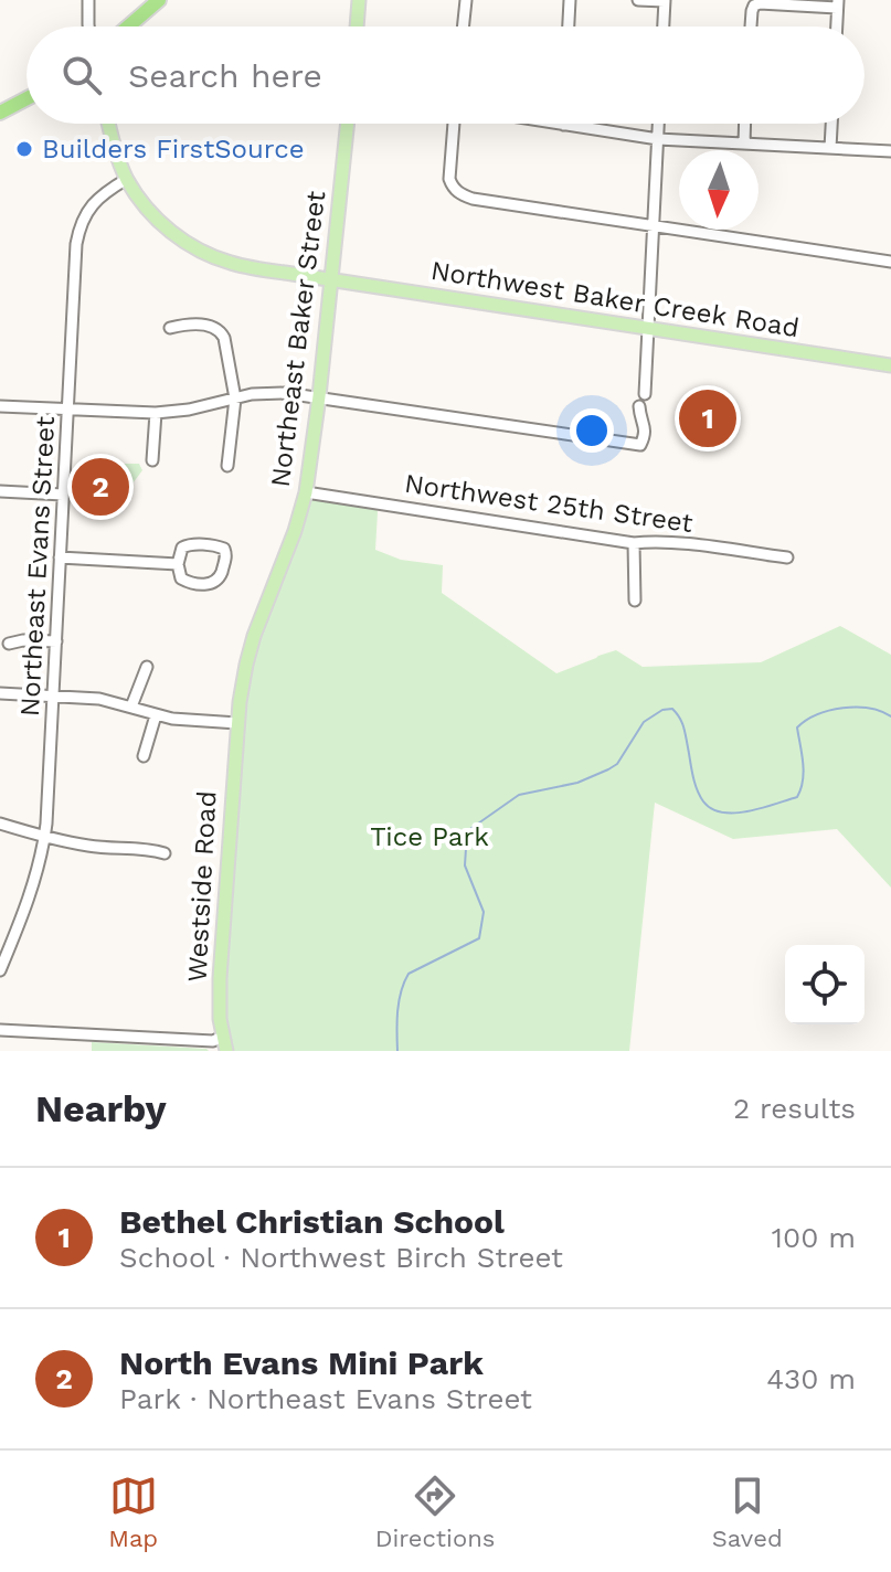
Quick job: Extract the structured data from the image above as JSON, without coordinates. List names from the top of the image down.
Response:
{
  "streets": {
    "main road": ["Northwest Baker Creek Road", "Northeast Baker Street", "Westside Road"],
    "street": ["Northwest 25th Street", "Northeast Evans Street"]
  },
  "crossings": [
    ["Northwest Baker Creek Road", "Northeast Baker Street"],
    ["Northwest Baker Creek Road", "Northeast Evans Street"],
    ["Northeast Baker Street", "Northwest 25th Street"],
    ["Northeast Baker Street", "Westside Road"]
  ],
  "parks": ["Tice Park"],
  "places": ["Builders FirstSource"],
  "north": "bottom",
  "page": {
    "search": "Search here",
    "pins": ["1", "2"],
    "heading": ["Nearby", "2 results"],
    "list": [
      {
        "mark": "1",
        "name": "Bethel Christian School",
        "note": "School · Northwest Birch Street",
        "value": "100 m"
      },
      {
        "mark": "2",
        "name": "North Evans Mini Park",
        "note": "Park · Northeast Evans Street",
        "value": "430 m"
      }
    ],
    "nav": ["Map", "Directions", "Saved"]
  }
}
